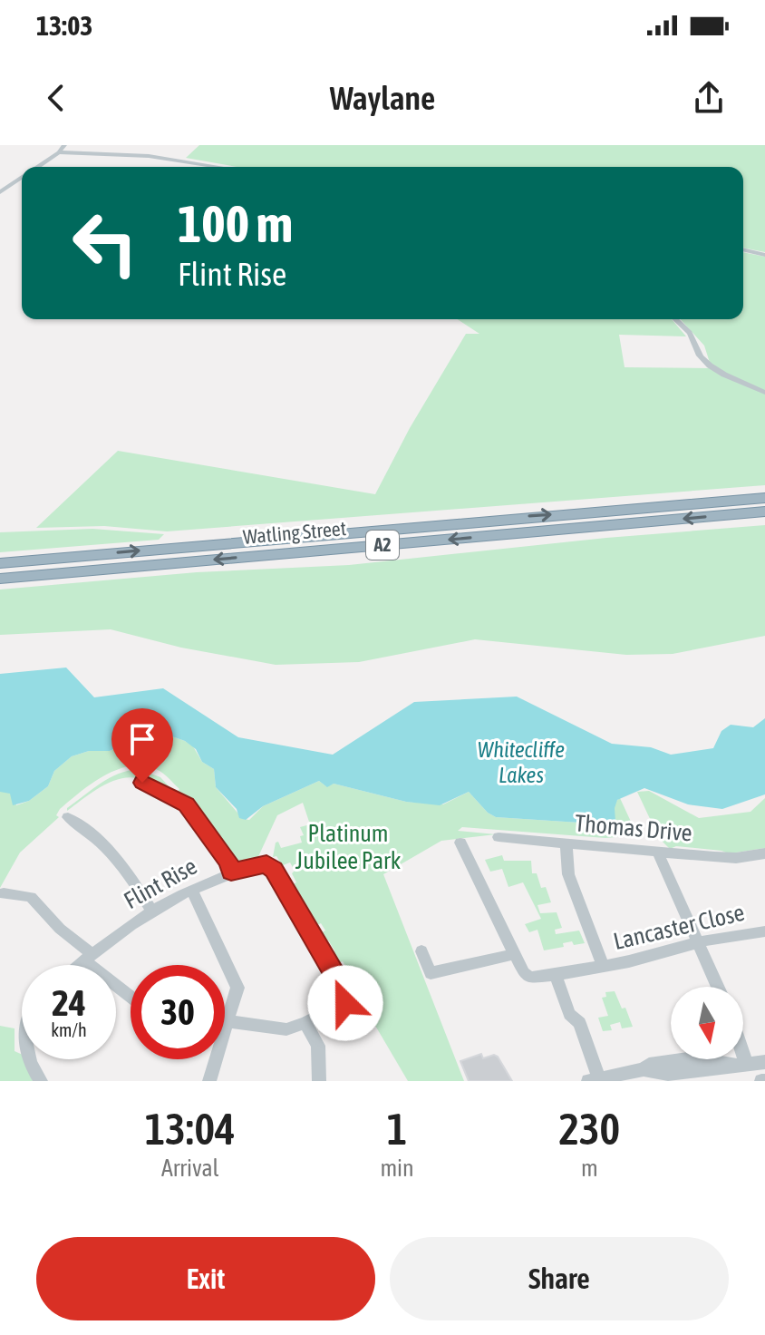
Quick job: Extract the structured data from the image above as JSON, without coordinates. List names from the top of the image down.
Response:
{
  "streets": {
    "highway": ["Watling Street", "A2"],
    "street": ["Thomas Drive", "Flint Rise", "Lancaster Close"]
  },
  "water": ["Whitecliffe Lakes"],
  "parks": ["Platinum Jubilee Park"],
  "north": "bottom",
  "page": {
    "status": "13:03",
    "header": "Waylane",
    "turn": ["100 m", "Flint Rise"],
    "speed": "24 km/h",
    "limit": "30",
    "eta": [
      "13:04",
      "Arrival",
      "1",
      "min",
      "230",
      "m"
    ],
    "buttons": ["Exit", "Share"]
  }
}
